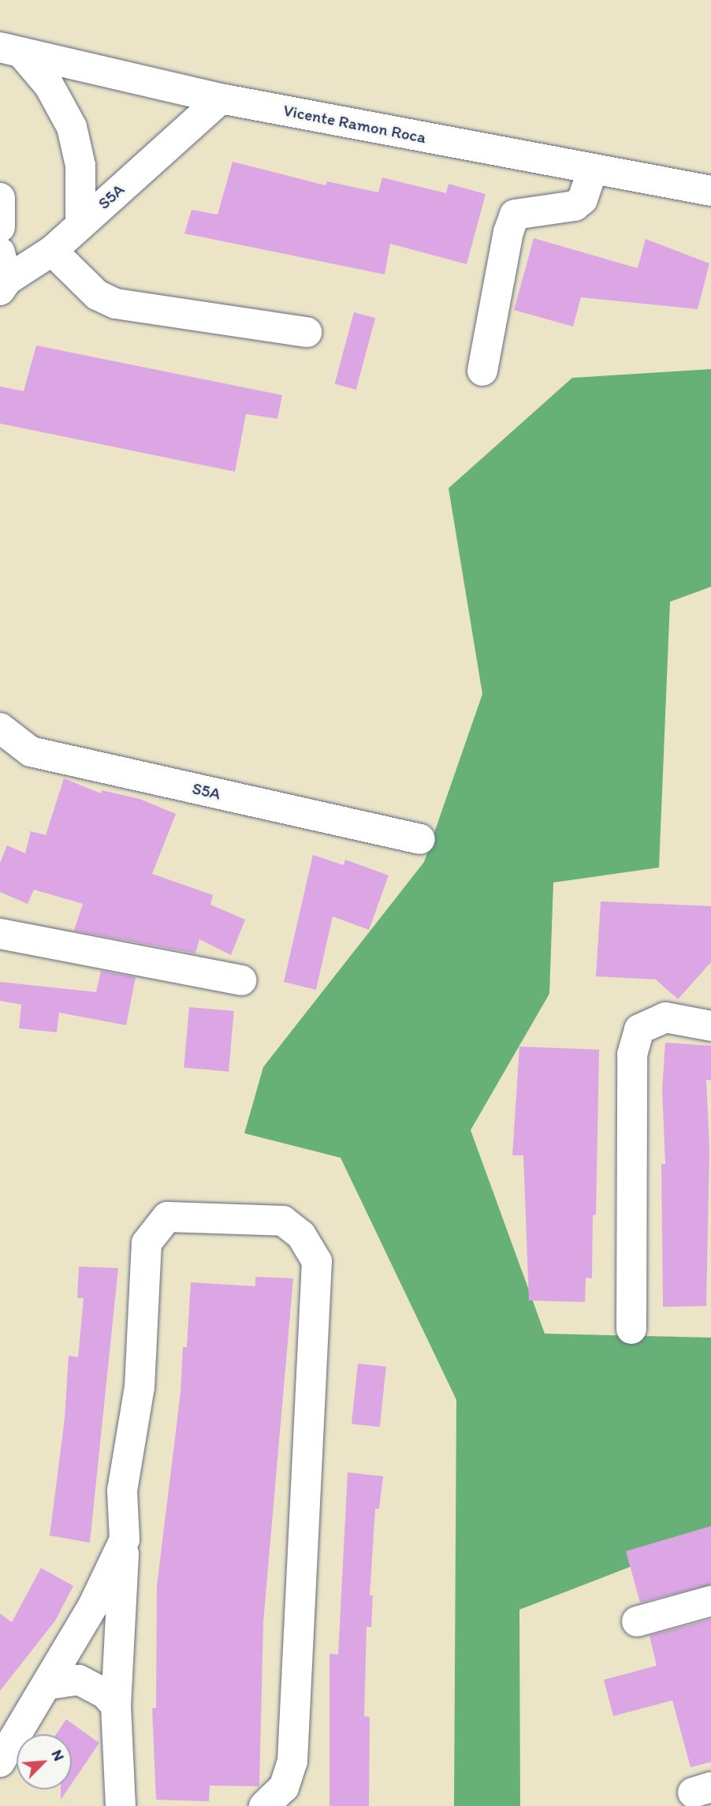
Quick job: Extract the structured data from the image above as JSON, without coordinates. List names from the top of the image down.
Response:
{
  "streets": {
    "street": ["Vicente Ramon Roca", "S5A"]
  },
  "crossings": [
    ["Vicente Ramon Roca", "S5A"]
  ],
  "north": "top right"
}
